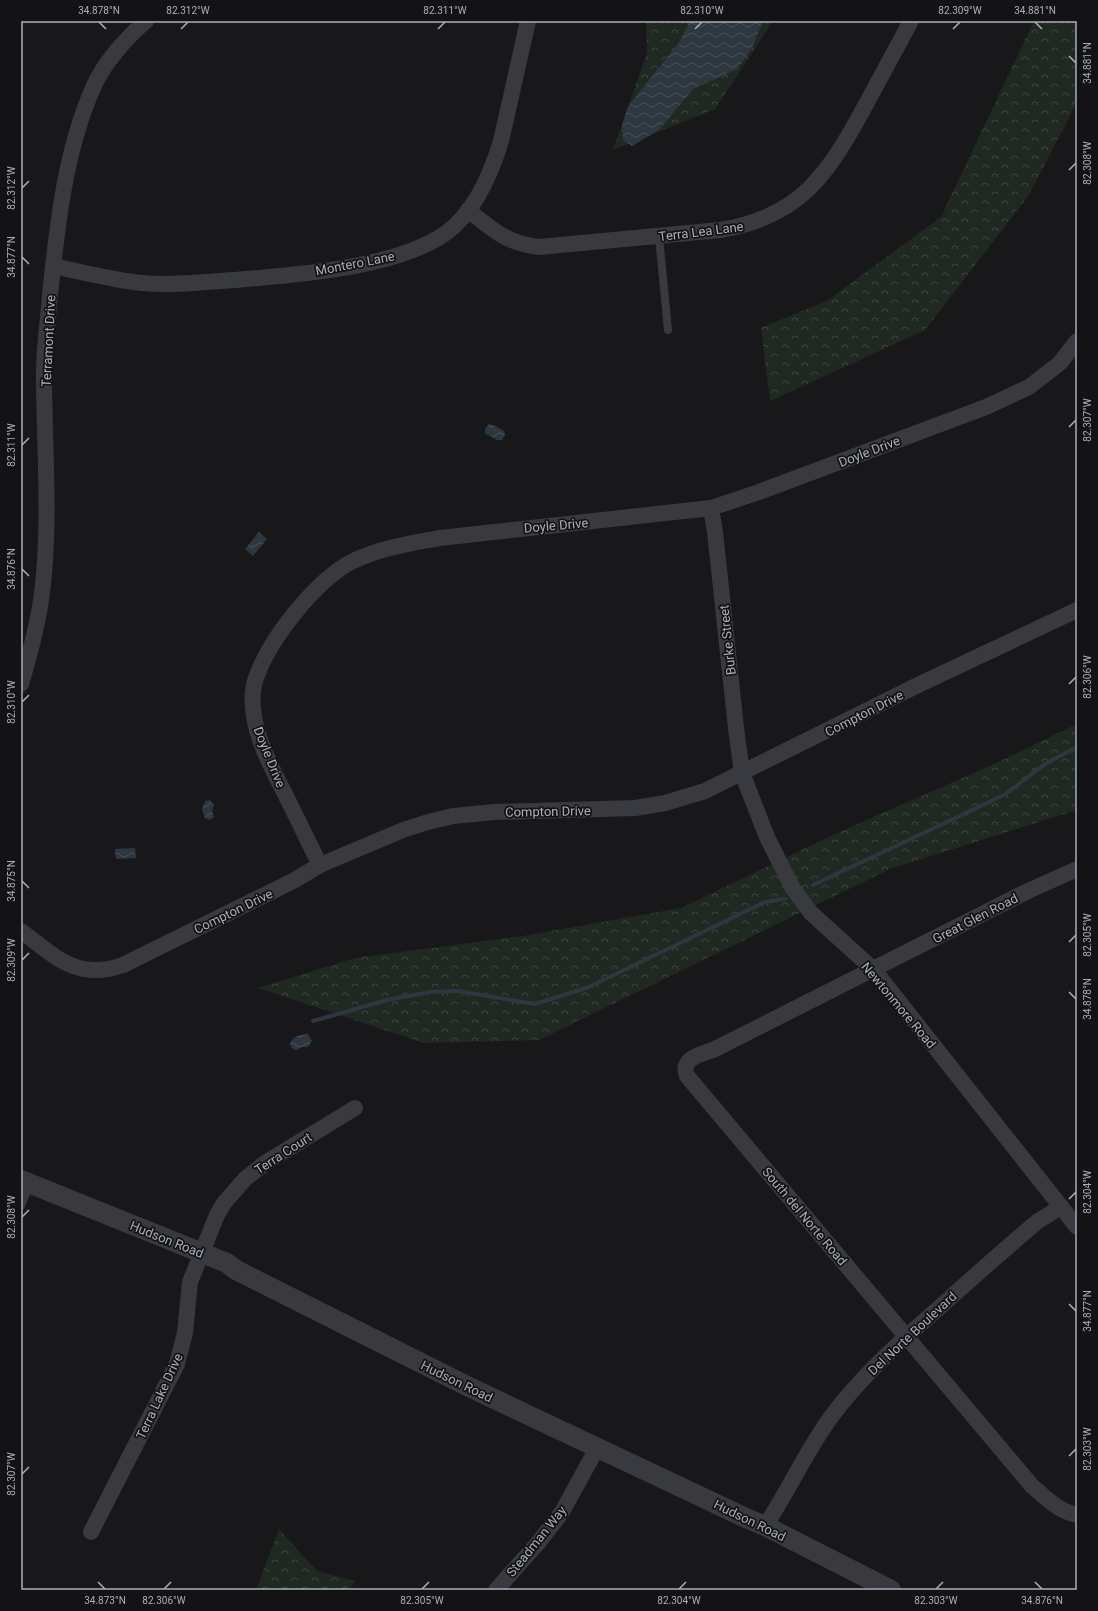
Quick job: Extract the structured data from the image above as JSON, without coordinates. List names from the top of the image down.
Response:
{
  "streets": {
    "street": [
      "Terra Lea Lane",
      "Montero Lane",
      "Terramont Drive",
      "Doyle Drive",
      "Burke Street",
      "Compton Drive",
      "Great Glen Road",
      "Newtonmore Road",
      "Terra Court",
      "South del Norte Road",
      "Hudson Road",
      "Del Norte Boulevard",
      "Terra Lake Drive",
      "Steadman Way"
    ]
  },
  "crossings": [
    ["Terra Lea Lane", "Montero Lane"],
    ["Montero Lane", "Terramont Drive"],
    ["Doyle Drive", "Burke Street"],
    ["Doyle Drive", "Compton Drive"],
    ["Burke Street", "Compton Drive"],
    ["Burke Street", "Newtonmore Road"],
    ["Compton Drive", "Newtonmore Road"],
    ["Great Glen Road", "Newtonmore Road"],
    ["Great Glen Road", "South del Norte Road"],
    ["Newtonmore Road", "South del Norte Road"],
    ["Newtonmore Road", "Del Norte Boulevard"],
    ["Terra Court", "Hudson Road"],
    ["Terra Court", "Terra Lake Drive"],
    ["South del Norte Road", "Del Norte Boulevard"],
    ["Hudson Road", "Del Norte Boulevard"],
    ["Hudson Road", "Terra Lake Drive"],
    ["Hudson Road", "Steadman Way"]
  ],
  "coordinates": [
    "34.878°N",
    "82.312°W",
    "82.311°W",
    "82.310°W",
    "82.309°W",
    "34.881°N",
    "82.308°W",
    "34.877°N",
    "82.307°W",
    "34.876°N",
    "82.306°W",
    "34.875°N",
    "82.305°W",
    "82.304°W",
    "82.303°W",
    "34.873°N"
  ]
}
